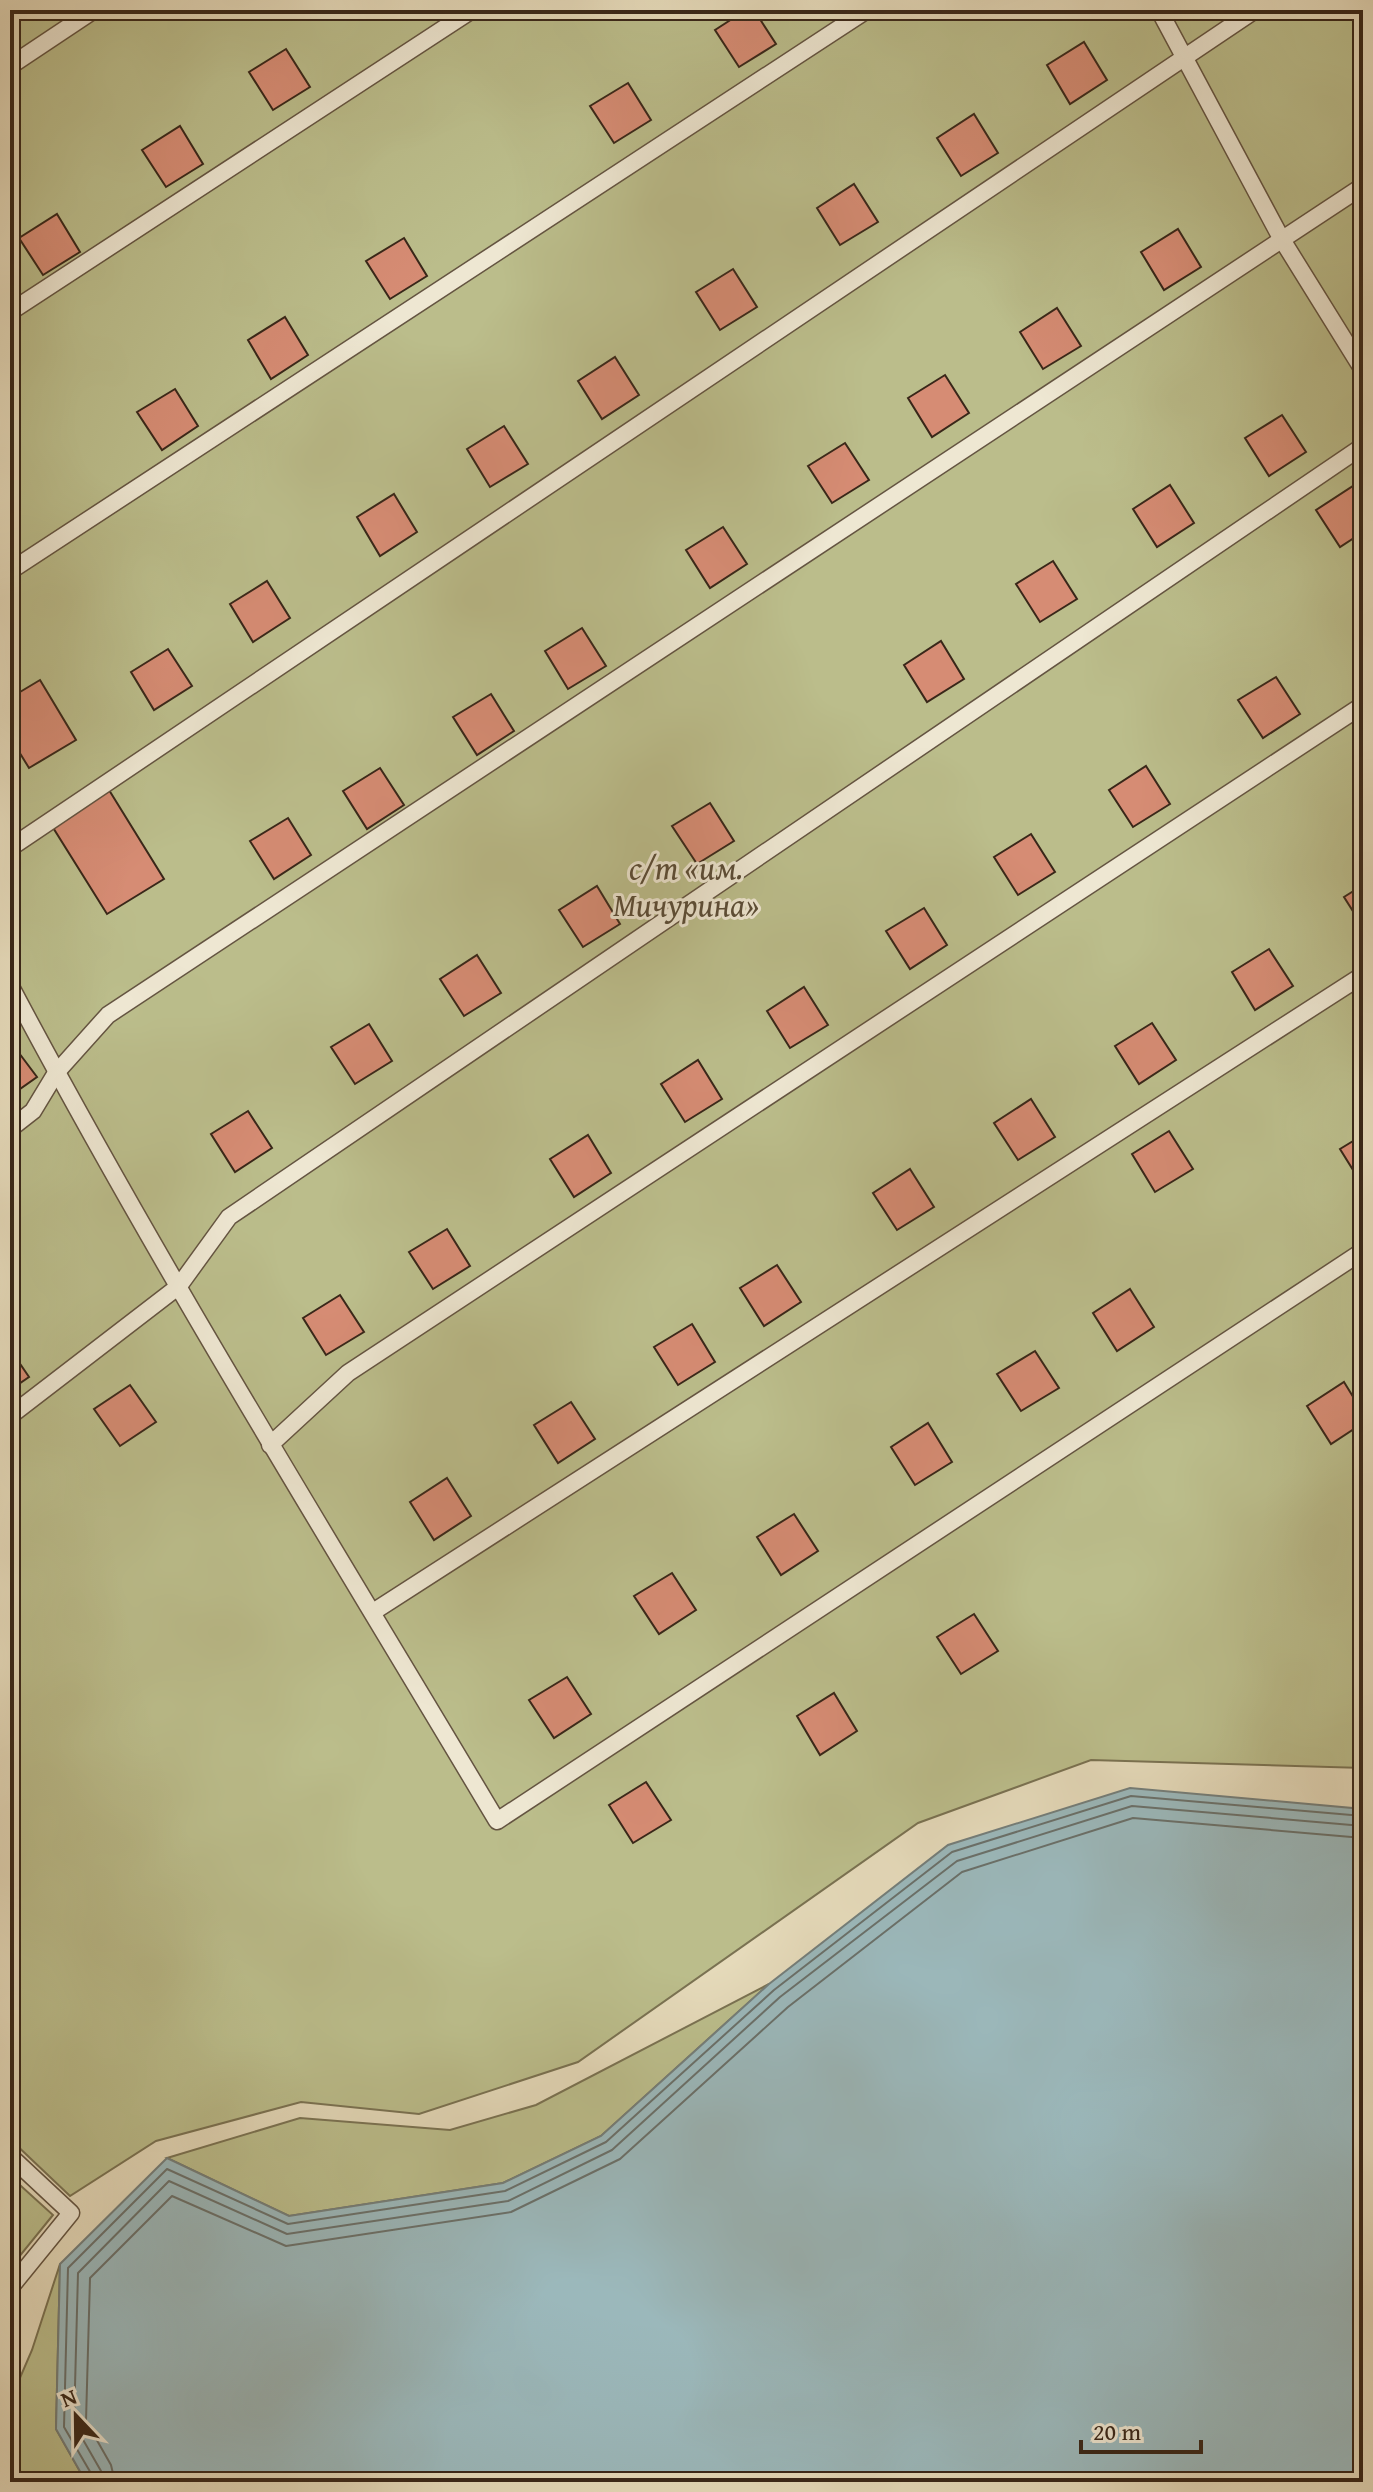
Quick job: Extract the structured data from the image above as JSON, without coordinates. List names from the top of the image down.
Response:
{
  "parks": ["с/т «им. Мичурина»"],
  "scale_bar": "20 m",
  "north": "top"
}
